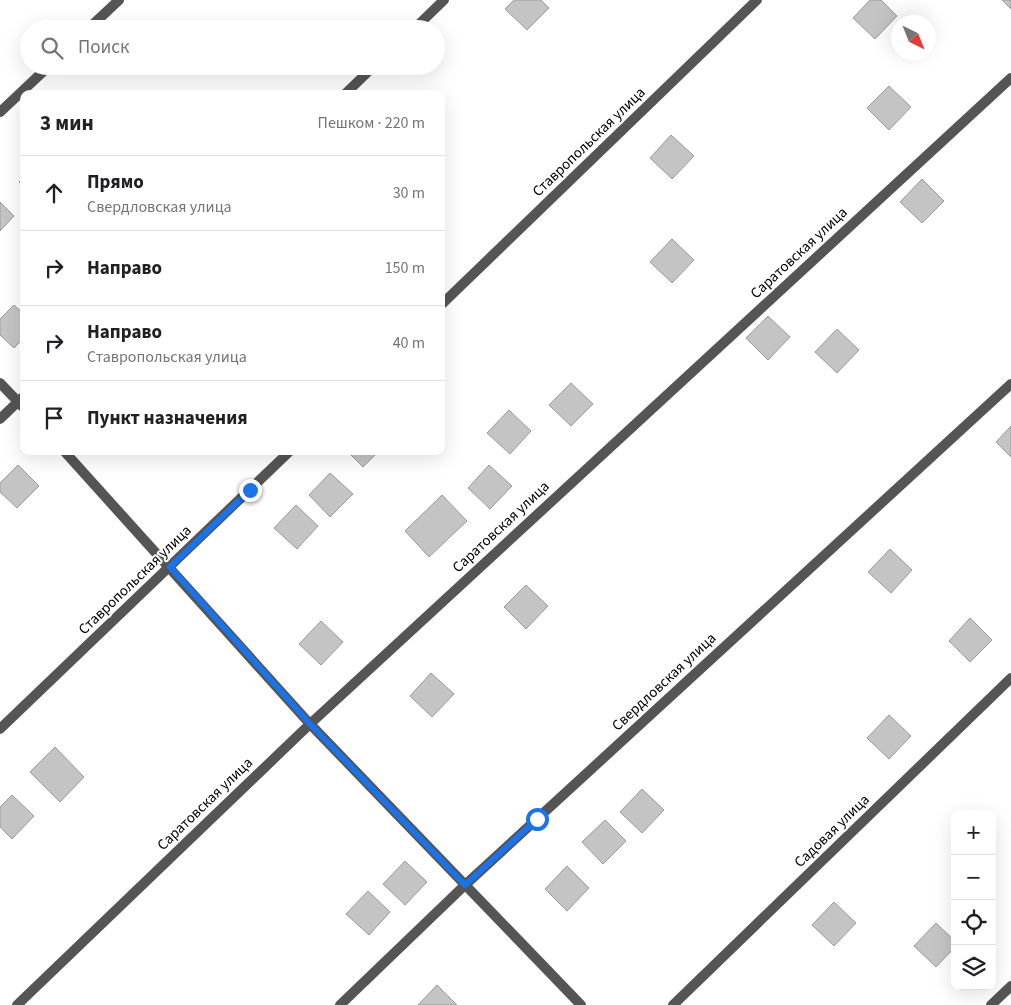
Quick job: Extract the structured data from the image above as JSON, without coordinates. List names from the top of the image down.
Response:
{
  "streets": {
    "street": [
      "Ставропольская улица",
      "Саратовская улица",
      "Свердловская улица",
      "Садовая улица"
    ]
  },
  "north": "bottom right",
  "page": {
    "search": "Поиск",
    "heading": ["3 мин", "Пешком · 220 m"],
    "list": [
      ["Прямо", "Свердловская улица", "30 m"],
      ["Направо", "150 m"],
      ["Направо", "Ставропольская улица", "40 m"],
      "Пункт назначения"
    ],
    "map_buttons": ["+", "−"]
  }
}
